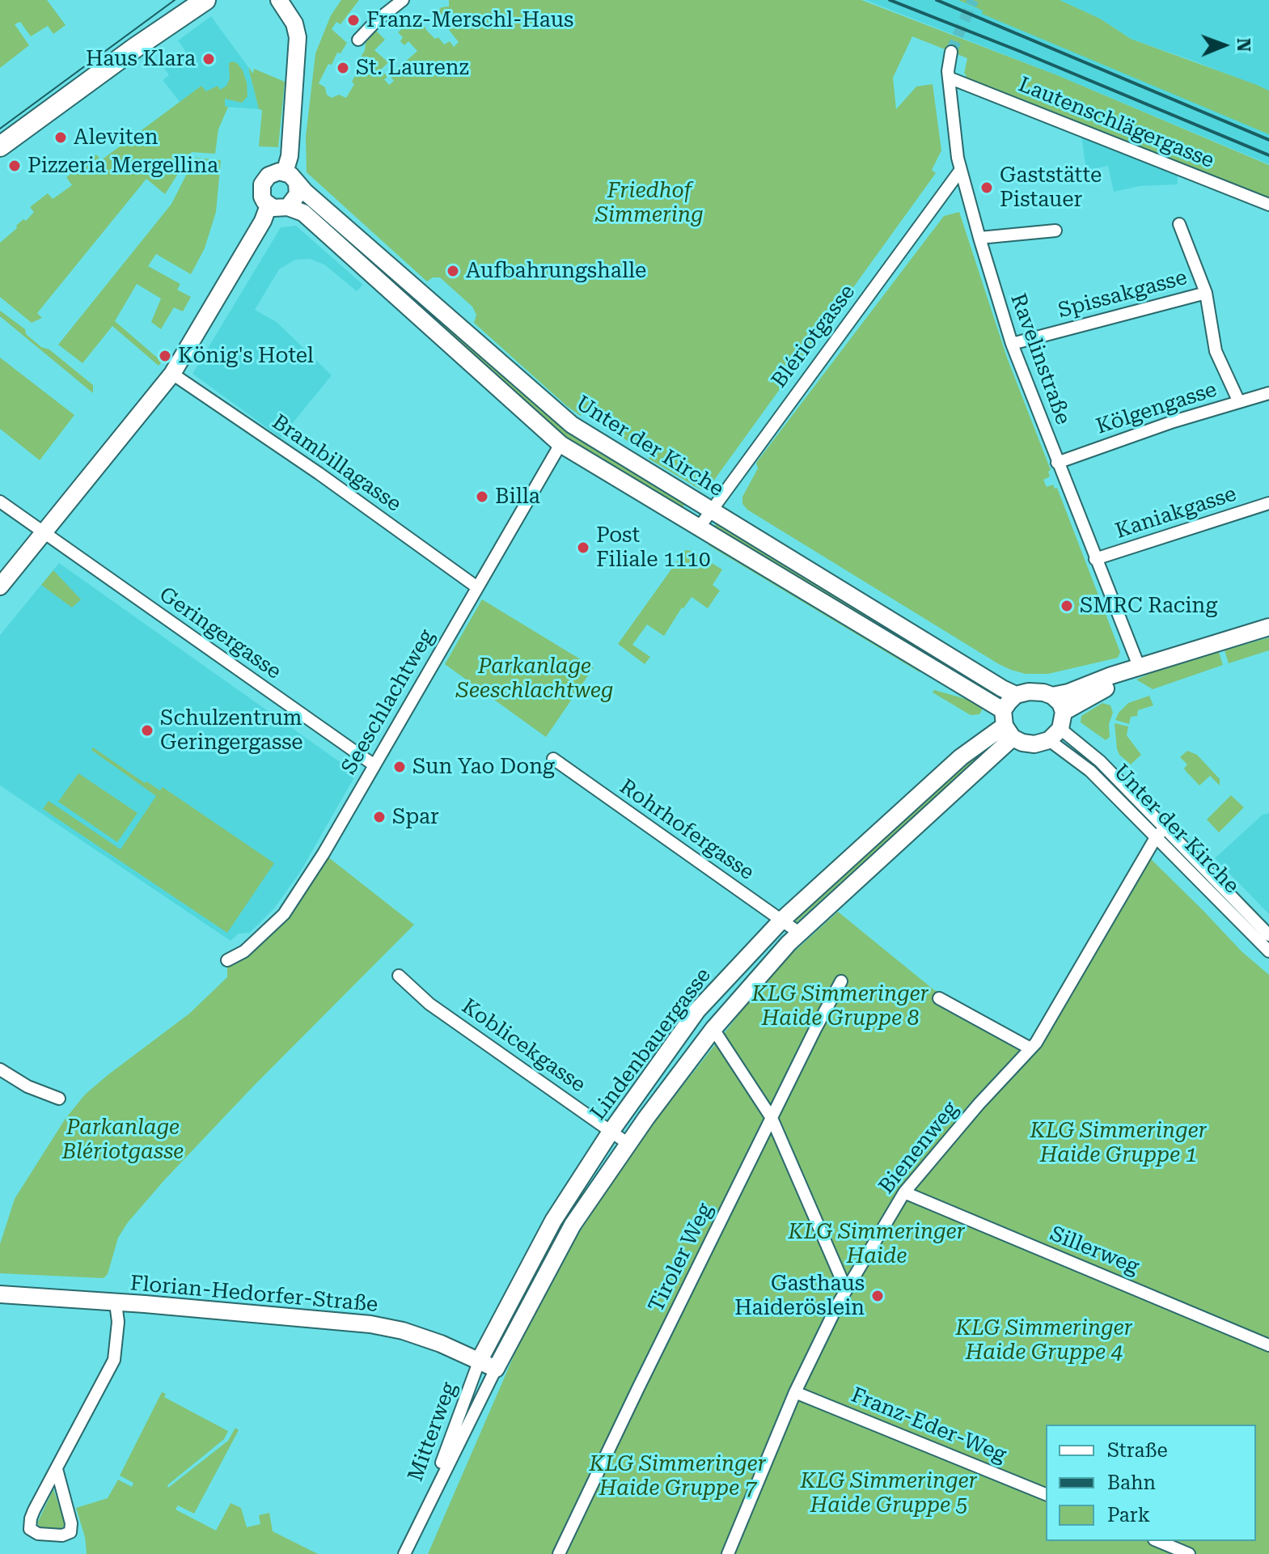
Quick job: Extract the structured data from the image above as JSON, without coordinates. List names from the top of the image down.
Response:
{
  "streets": {
    "main road": ["Unter der Kirche", "Lindenbauergasse", "Florian-Hedorfer-Straße"],
    "street": [
      "Lautenschlägergasse",
      "Spissakgasse",
      "Blériotgasse",
      "Ravelinstraße",
      "Kölgengasse",
      "Brambillagasse",
      "Kaniakgasse",
      "Geringergasse",
      "Seeschlachtweg",
      "Rohrhofergasse",
      "Koblicekgasse",
      "Bienenweg",
      "Sillerweg",
      "Tiroler Weg",
      "Franz-Eder-Weg",
      "Mitterweg"
    ]
  },
  "crossings": [
    ["Lautenschlägergasse", "Ravelinstraße"],
    ["Spissakgasse", "Ravelinstraße"],
    ["Blériotgasse", "Ravelinstraße"],
    ["Blériotgasse", "Unter der Kirche"],
    ["Ravelinstraße", "Kölgengasse"],
    ["Ravelinstraße", "Kaniakgasse"],
    ["Unter der Kirche", "Seeschlachtweg"],
    ["Unter der Kirche", "Lindenbauergasse"],
    ["Unter der Kirche", "Bienenweg"],
    ["Brambillagasse", "Seeschlachtweg"],
    ["Geringergasse", "Seeschlachtweg"],
    ["Rohrhofergasse", "Lindenbauergasse"],
    ["Lindenbauergasse", "Koblicekgasse"],
    ["Lindenbauergasse", "Florian-Hedorfer-Straße"],
    ["Lindenbauergasse", "Mitterweg"],
    ["Bienenweg", "Sillerweg"],
    ["Bienenweg", "Franz-Eder-Weg"],
    ["Florian-Hedorfer-Straße", "Mitterweg"]
  ],
  "parks": [
    "Friedhof Simmering",
    "Parkanlage Seeschlachtweg",
    "KLG Simmeringer Haide Gruppe 8",
    "Parkanlage Blériotgasse",
    "KLG Simmeringer Haide Gruppe 1",
    "KLG Simmeringer Haide",
    "KLG Simmeringer Haide Gruppe 4",
    "KLG Simmeringer Haide Gruppe 7",
    "KLG Simmeringer Haide Gruppe 5"
  ],
  "places": [
    "Franz-Merschl-Haus",
    "Haus Klara",
    "St. Laurenz",
    "Aleviten",
    "Pizzeria Mergellina",
    "Gaststätte Pistauer",
    "Aufbahrungshalle",
    "König's Hotel",
    "Billa",
    "Post Filiale 1110",
    "SMRC Racing",
    "Schulzentrum Geringergasse",
    "Sun Yao Dong",
    "Spar",
    "Gasthaus Haideröslein"
  ],
  "legend": ["Straße", "Bahn", "Park"],
  "north": "right"
}
